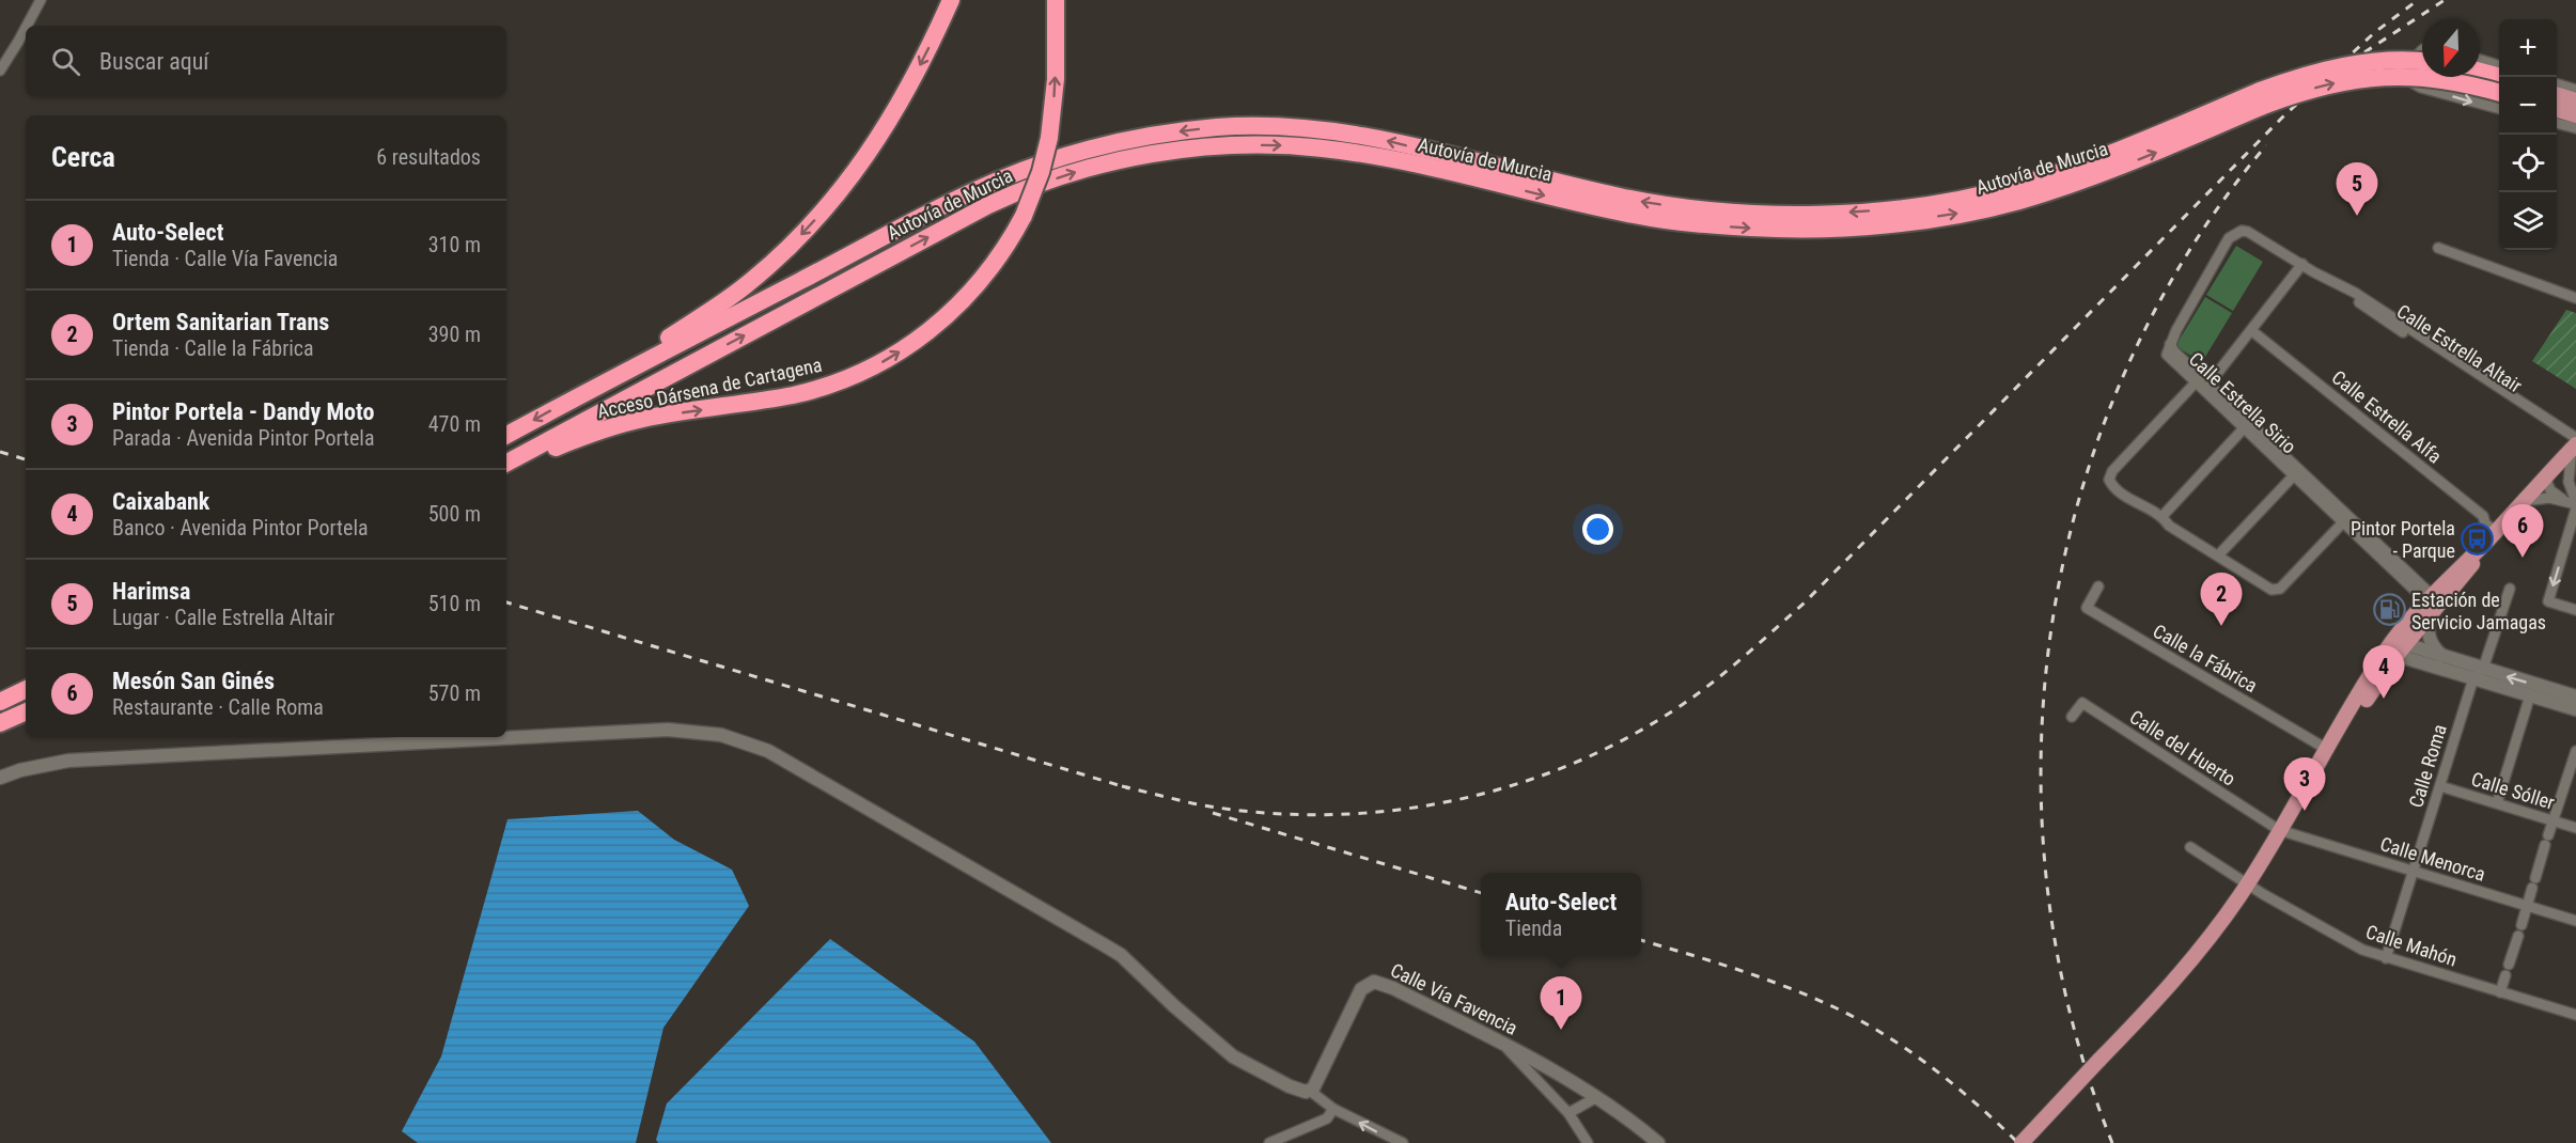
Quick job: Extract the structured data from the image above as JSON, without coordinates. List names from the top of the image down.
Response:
{
  "streets": {
    "highway": ["Autovía de Murcia", "Acceso Dársena de Cartagena"],
    "main road": ["Calle Vía Favencia"],
    "street": [
      "Calle Estrella Altair",
      "Calle Estrella Sirio",
      "Calle Estrella Alfa",
      "Calle la Fábrica",
      "Calle del Huerto",
      "Calle Roma",
      "Calle Sóller",
      "Calle Menorca",
      "Calle Mahón"
    ]
  },
  "crossings": [
    ["Autovía de Murcia", "Acceso Dársena de Cartagena"],
    ["Calle Estrella Altair", "Calle Estrella Sirio"],
    ["Calle del Huerto", "Calle Menorca"],
    ["Calle Roma", "Calle Sóller"],
    ["Calle Roma", "Calle Menorca"],
    ["Calle Roma", "Calle Mahón"]
  ],
  "places": {
    "bus stop": ["Pintor Portela - Parque"],
    "fuel station": ["Estación de Servicio Jamagas"]
  },
  "north": "bottom",
  "page": {
    "map_buttons": ["+", "−"],
    "search": "Buscar aquí",
    "heading": ["Cerca", "6 resultados"],
    "pins": [
      "5",
      "6",
      "2",
      "4",
      "3",
      "1"
    ],
    "list": [
      {
        "mark": "1",
        "name": "Auto-Select",
        "note": "Tienda · Calle Vía Favencia",
        "value": "310 m"
      },
      {
        "mark": "2",
        "name": "Ortem Sanitarian Trans",
        "note": "Tienda · Calle la Fábrica",
        "value": "390 m"
      },
      {
        "mark": "3",
        "name": "Pintor Portela - Dandy Moto",
        "note": "Parada · Avenida Pintor Portela",
        "value": "470 m"
      },
      {
        "mark": "4",
        "name": "Caixabank",
        "note": "Banco · Avenida Pintor Portela",
        "value": "500 m"
      },
      {
        "mark": "5",
        "name": "Harimsa",
        "note": "Lugar · Calle Estrella Altair",
        "value": "510 m"
      },
      {
        "mark": "6",
        "name": "Mesón San Ginés",
        "note": "Restaurante · Calle Roma",
        "value": "570 m"
      }
    ],
    "popup": ["Auto-Select", "Tienda"]
  }
}
